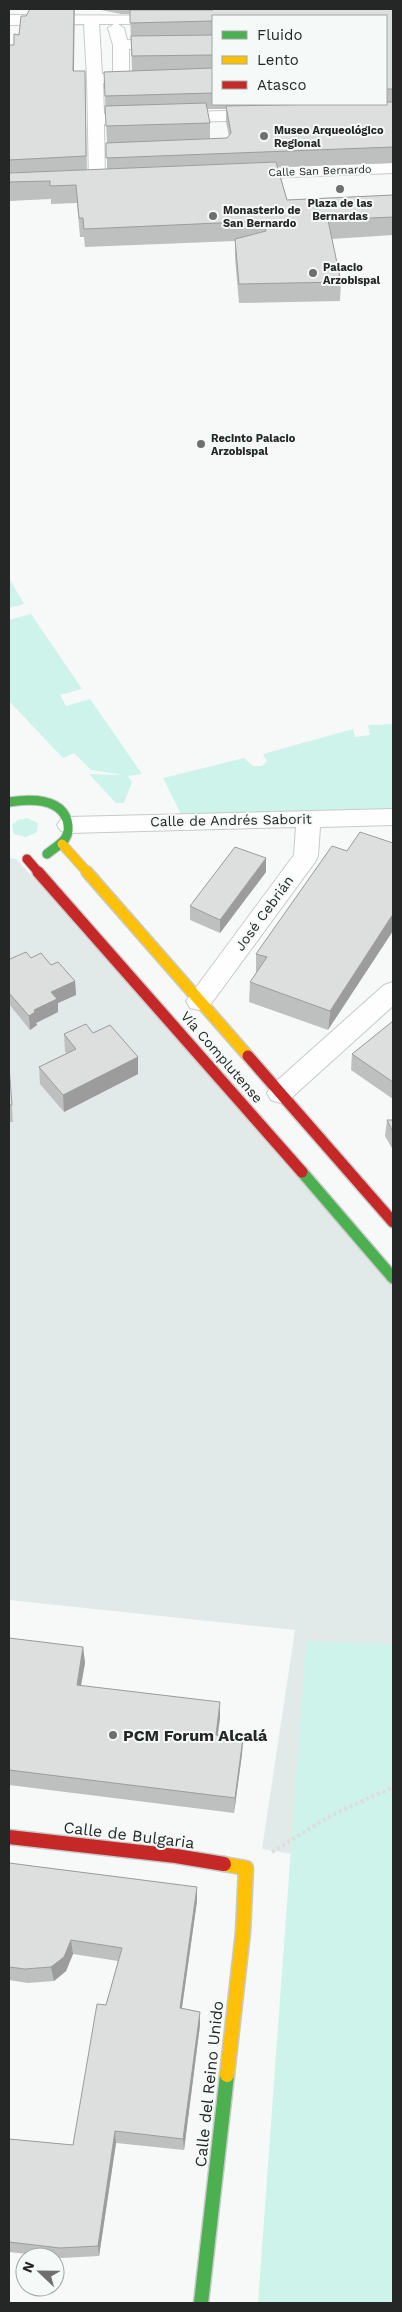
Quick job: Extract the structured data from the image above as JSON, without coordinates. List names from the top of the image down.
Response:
{
  "streets": {
    "main road": ["Vía Complutense", "Calle de Bulgaria", "Calle del Reino Unido"],
    "street": ["Calle San Bernardo", "Calle de Andrés Saborit", "José Cebrián"]
  },
  "crossings": [
    ["Calle de Andrés Saborit", "José Cebrián"],
    ["Calle de Andrés Saborit", "Vía Complutense"],
    ["José Cebrián", "Vía Complutense"],
    ["Calle de Bulgaria", "Calle del Reino Unido"]
  ],
  "places": [
    "Museo Arqueológico Regional",
    "Plaza de las Bernardas",
    "Monasterio de San Bernardo",
    "Palacio Arzobispal",
    "Recinto Palacio Arzobispal",
    "PCM Forum Alcalá"
  ],
  "legend": ["Fluido", "Lento", "Atasco"],
  "north": "left"
}
